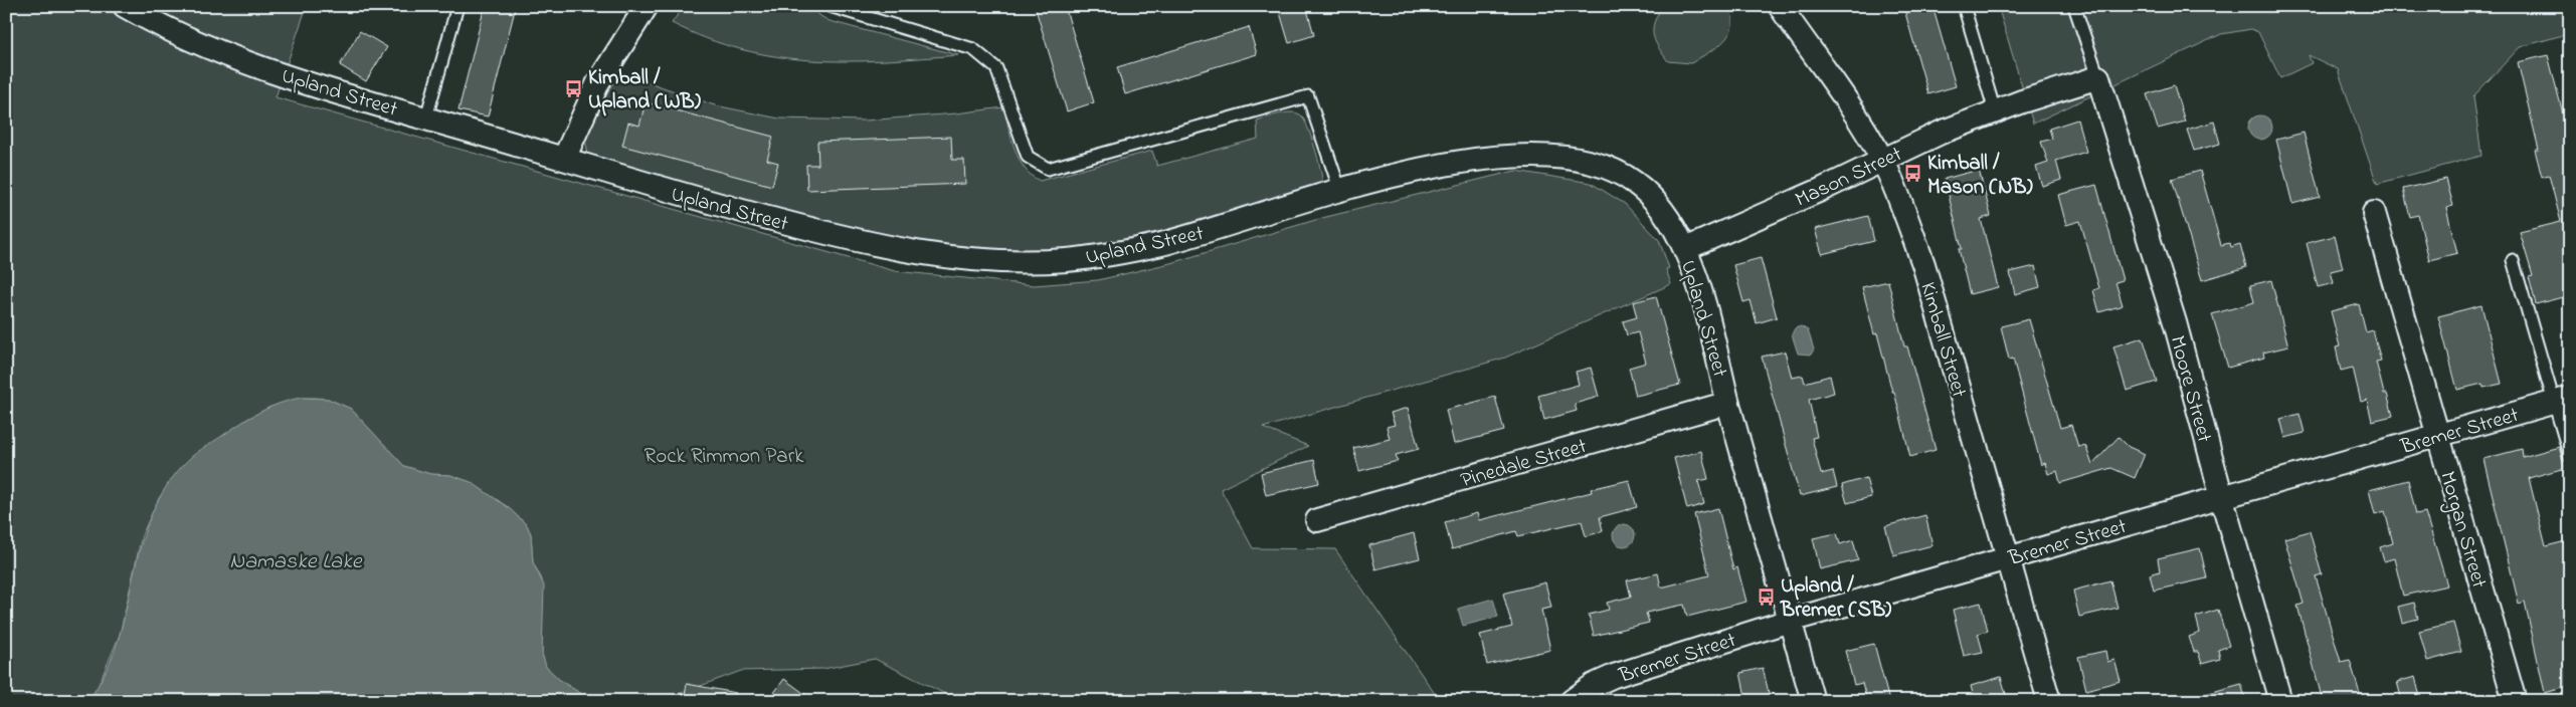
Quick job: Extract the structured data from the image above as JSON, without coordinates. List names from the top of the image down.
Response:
{
  "streets": {
    "street": [
      "Upland Street",
      "Mason Street",
      "Kimball Street",
      "Moore Street",
      "Bremer Street",
      "Pinedale Street",
      "Morgan Street"
    ]
  },
  "crossings": [
    ["Upland Street", "Mason Street"],
    ["Upland Street", "Bremer Street"],
    ["Upland Street", "Pinedale Street"],
    ["Mason Street", "Kimball Street"],
    ["Mason Street", "Moore Street"],
    ["Kimball Street", "Bremer Street"],
    ["Moore Street", "Bremer Street"],
    ["Bremer Street", "Morgan Street"]
  ],
  "water": ["Namaske Lake"],
  "parks": ["Rock Rimmon Park"],
  "places": {
    "bus stop": ["Kimball / Upland (WB)", "Kimball / Mason (NB)", "Upland / Bremer (SB)"]
  }
}
